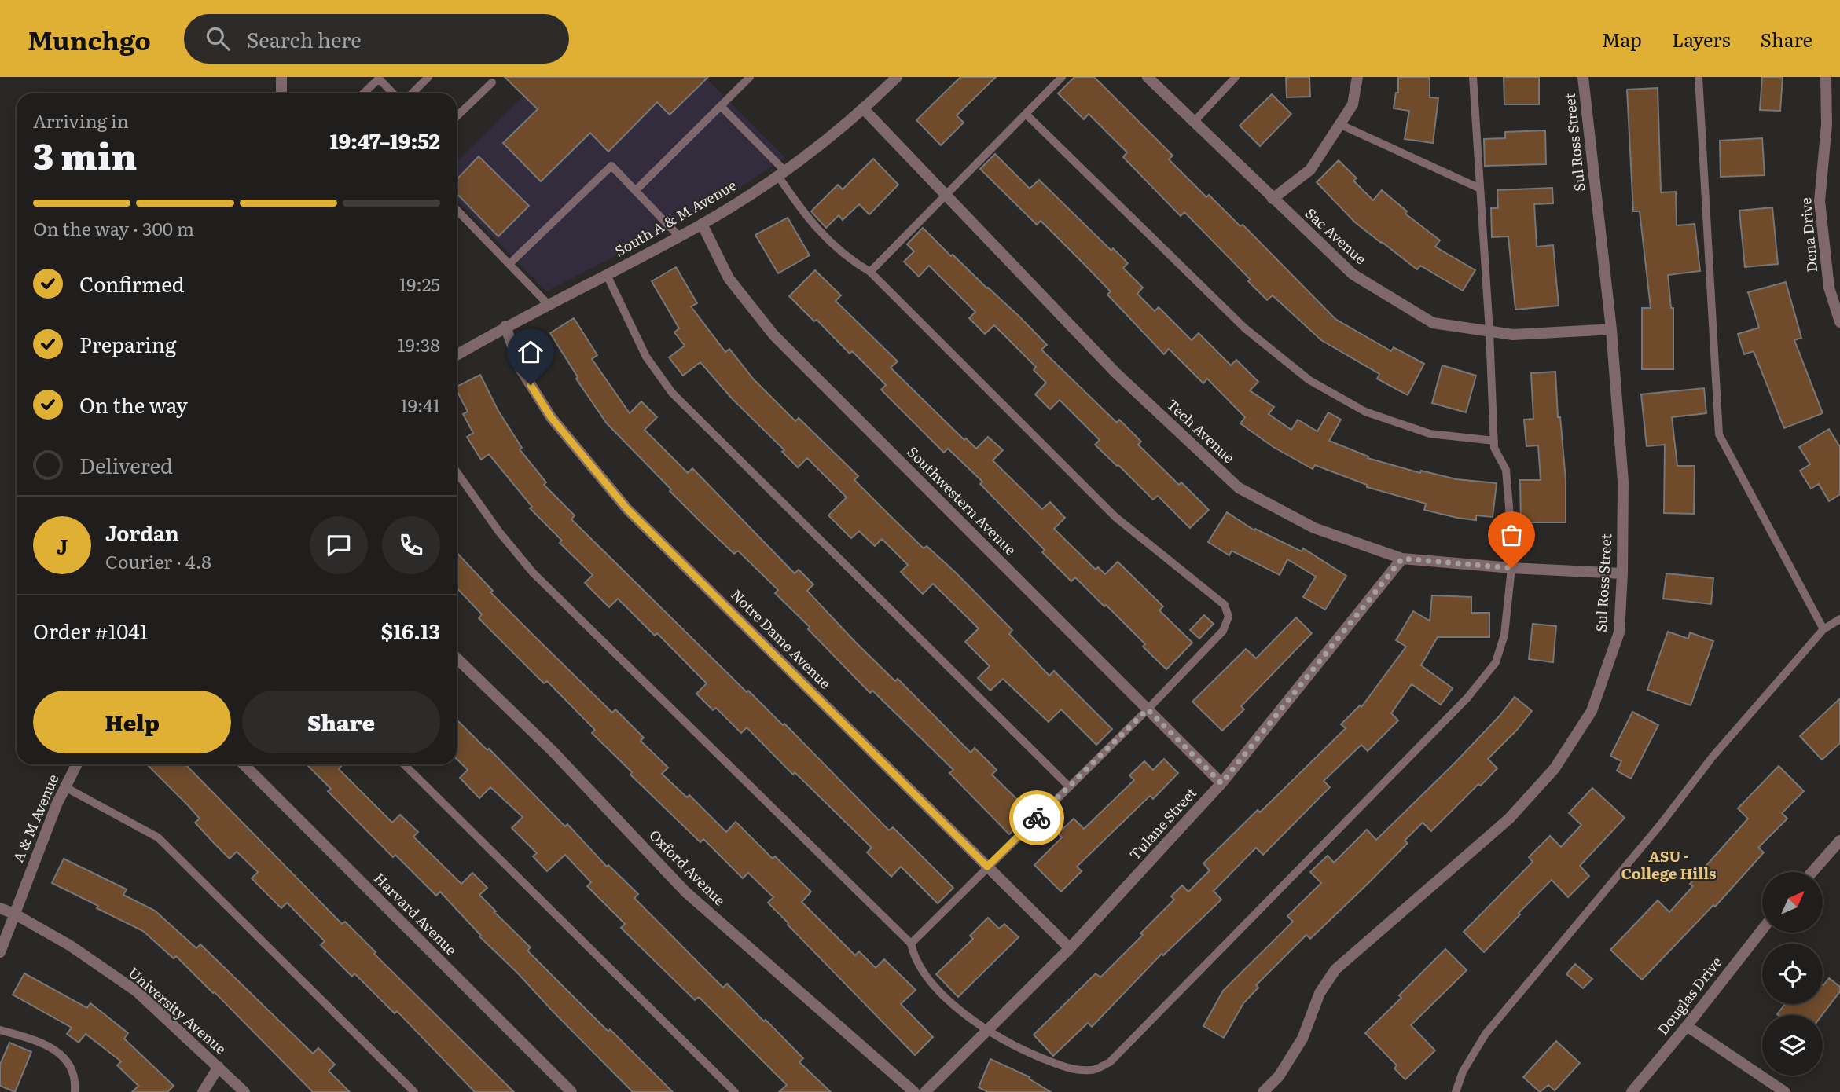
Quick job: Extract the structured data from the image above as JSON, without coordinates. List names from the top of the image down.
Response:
{
  "streets": {
    "street": [
      "Sul Ross Street",
      "South A & M Avenue",
      "Dena Drive",
      "Sac Avenue",
      "Tech Avenue",
      "Southwestern Avenue",
      "Notre Dame Avenue",
      "A & M Avenue",
      "Tulane Street",
      "Oxford Avenue",
      "Harvard Avenue",
      "Douglas Drive",
      "University Avenue"
    ]
  },
  "crossings": [
    ["Sul Ross Street", "Sac Avenue"],
    ["Sul Ross Street", "Tech Avenue"],
    ["South A & M Avenue", "Tech Avenue"],
    ["South A & M Avenue", "Southwestern Avenue"],
    ["South A & M Avenue", "Notre Dame Avenue"],
    ["Tech Avenue", "Tulane Street"],
    ["Southwestern Avenue", "Tulane Street"],
    ["Notre Dame Avenue", "Tulane Street"],
    ["A & M Avenue", "University Avenue"]
  ],
  "districts": ["ASU - College Hills"],
  "north": "top right",
  "page": {
    "header": "Munchgo",
    "search": "Search here",
    "nav": ["Map", "Layers", "Share"],
    "heading": ["3 min", "Arriving in", "19:47–19:52"],
    "panel": [
      "Jordan",
      "Courier · 4.8",
      "Order #1041",
      "$16.13"
    ],
    "bar": "On the way · 300 m",
    "list": [
      ["Confirmed", "19:25"],
      ["Preparing", "19:38"],
      ["On the way", "19:41"],
      "Delivered"
    ],
    "round": "J",
    "buttons": ["Help", "Share"]
  }
}
